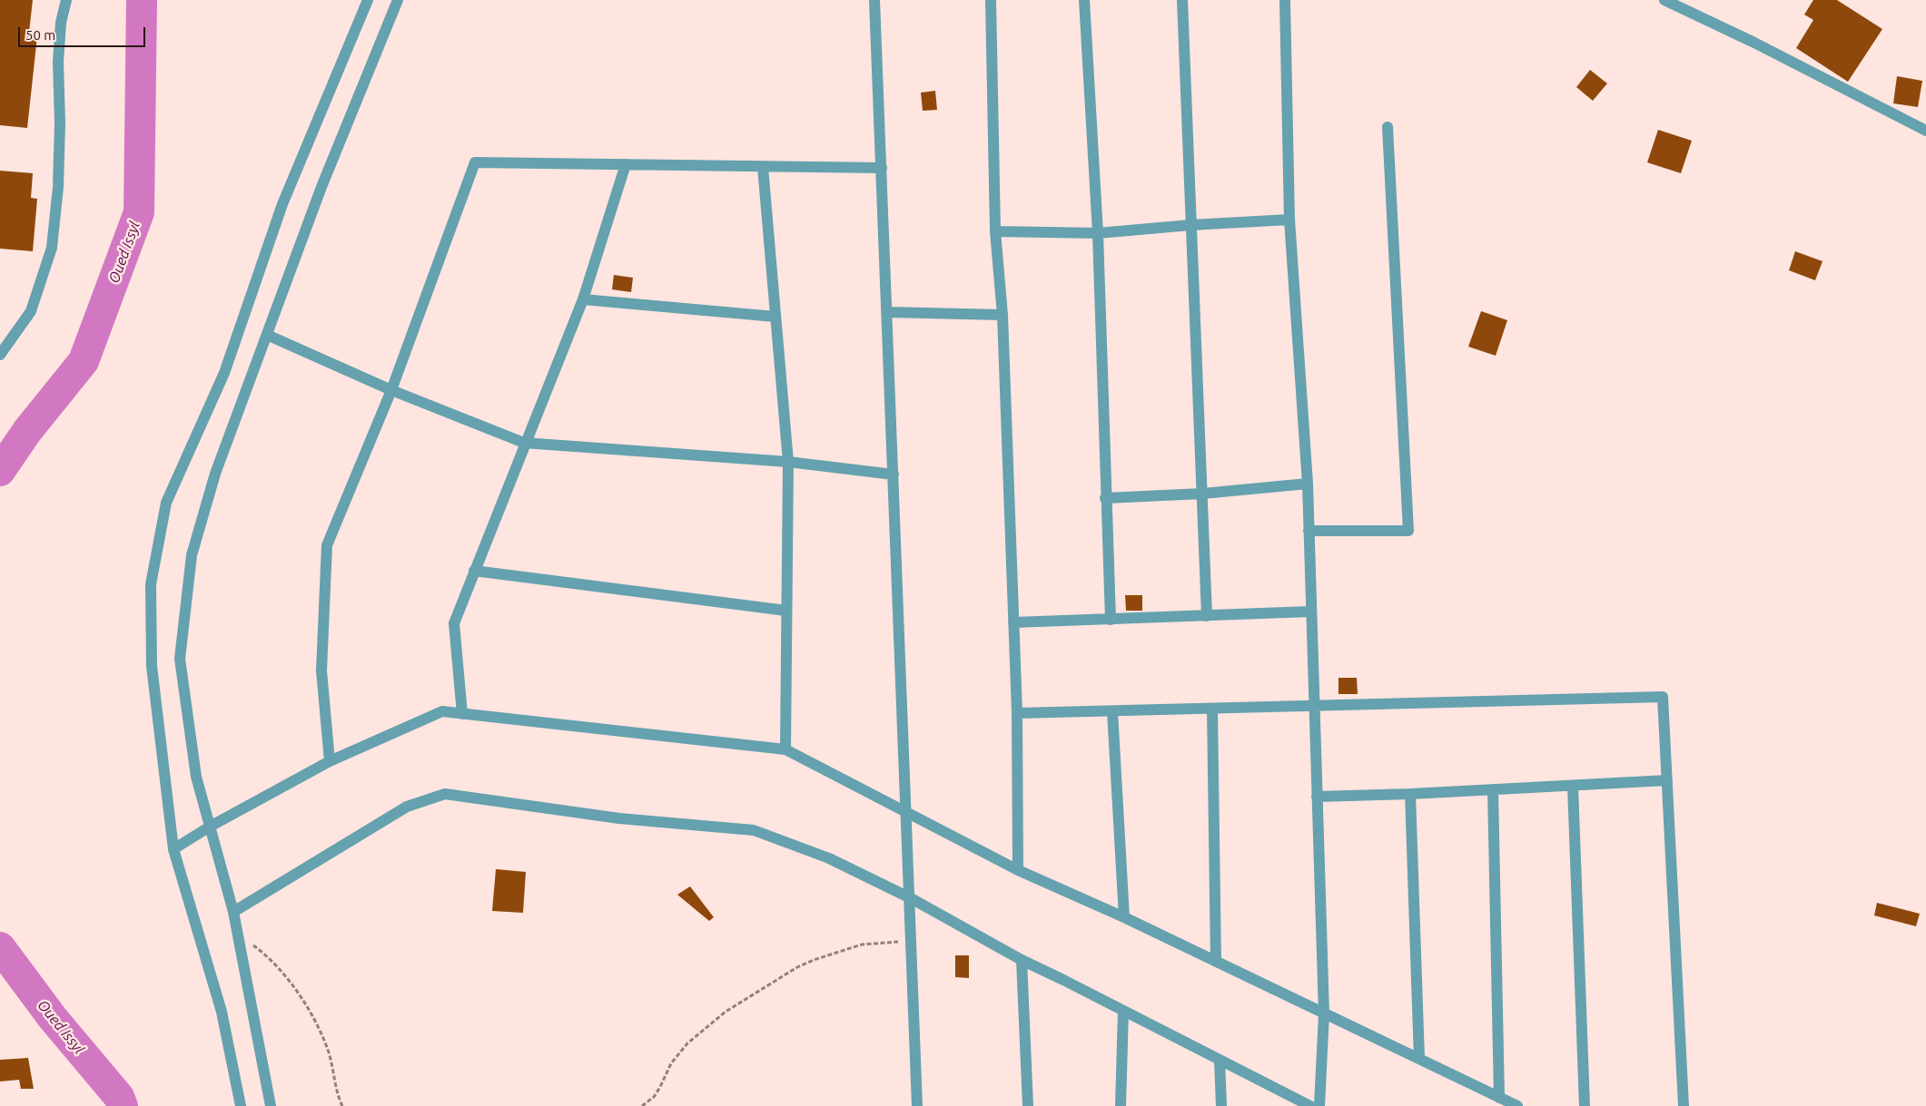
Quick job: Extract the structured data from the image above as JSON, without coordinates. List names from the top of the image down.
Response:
{
  "water": ["Oued Issyl"],
  "scale_bar": "50 m"
}
